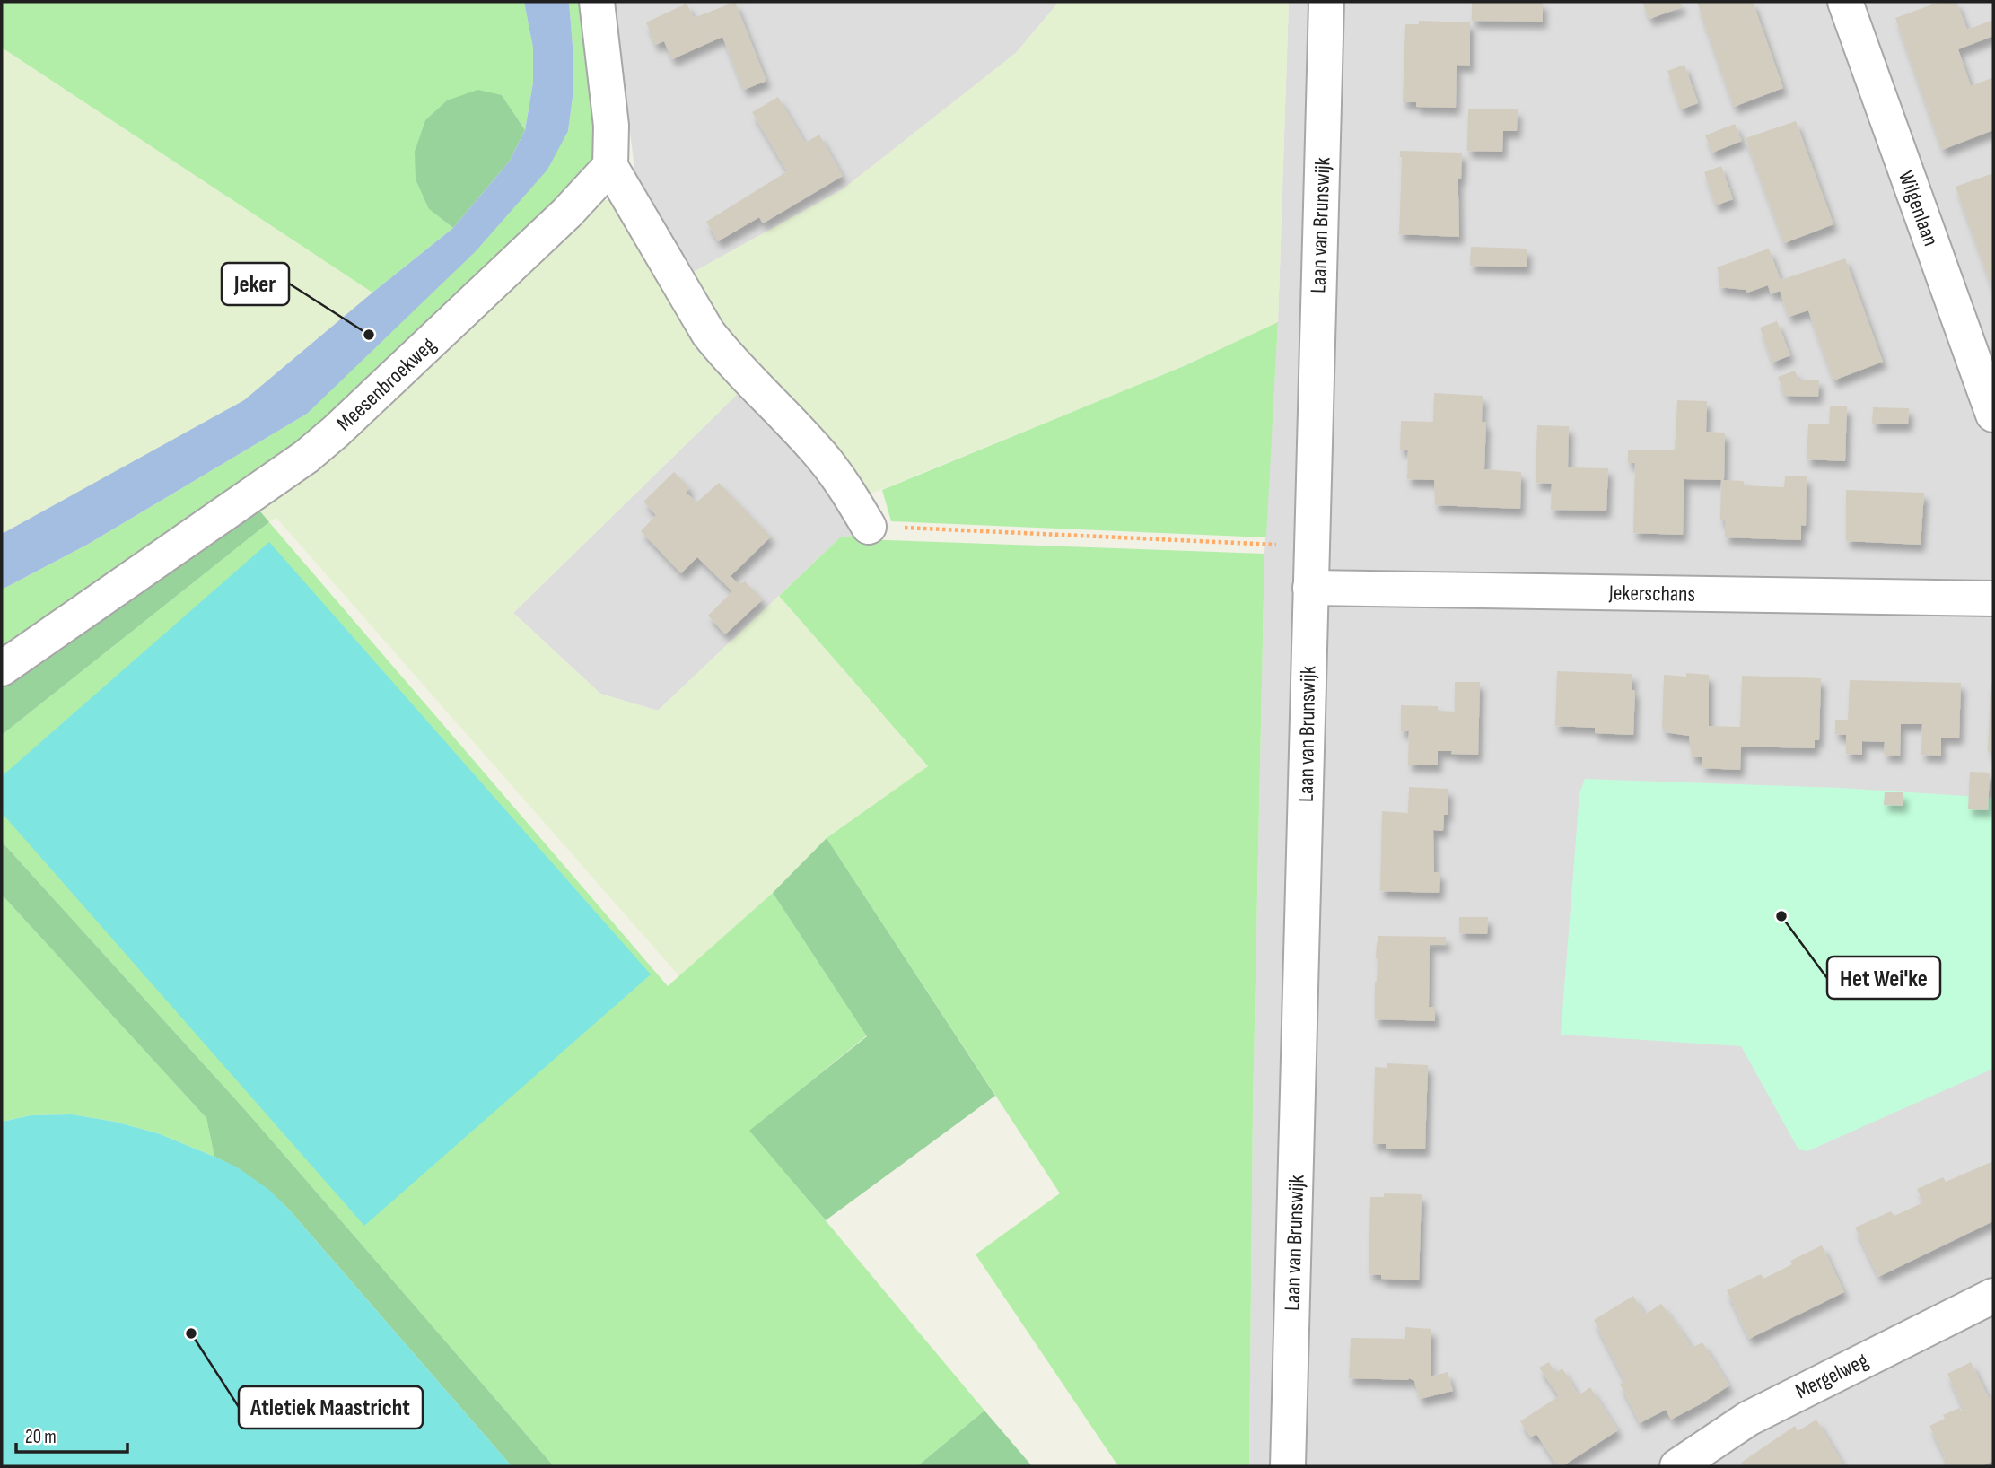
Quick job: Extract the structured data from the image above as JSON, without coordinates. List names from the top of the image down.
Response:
{
  "streets": {
    "street": [
      "Wilgenlaan",
      "Laan van Brunswijk",
      "Meesenbroekweg",
      "Jekerschans",
      "Mergelweg"
    ]
  },
  "crossings": [
    ["Laan van Brunswijk", "Jekerschans"]
  ],
  "places": ["Jeker", "Het Wei'ke", "Atletiek Maastricht"],
  "scale_bar": "20 m"
}
